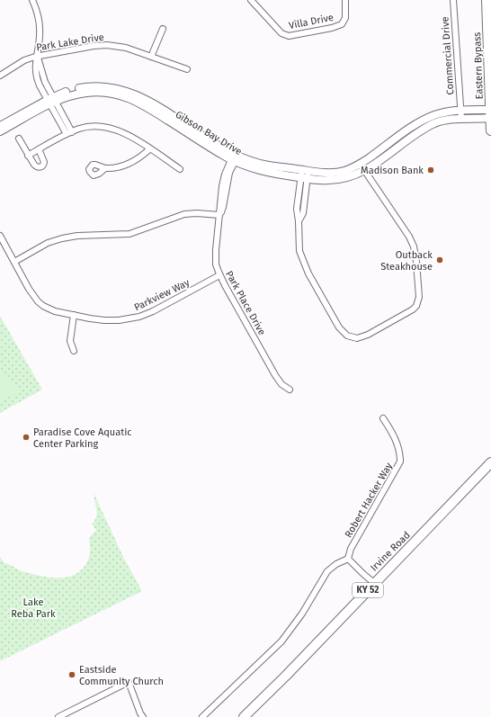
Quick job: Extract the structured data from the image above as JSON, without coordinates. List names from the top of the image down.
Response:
{
  "streets": {
    "main road": ["Eastern Bypass", "Irvine Road", "KY 52"],
    "street": [
      "Villa Drive",
      "Park Lake Drive",
      "Commercial Drive",
      "Gibson Bay Drive",
      "Parkview Way",
      "Park Place Drive",
      "Robert Hacker Way"
    ]
  },
  "crossings": [
    ["Commercial Drive", "Gibson Bay Drive"],
    ["Eastern Bypass", "Gibson Bay Drive"],
    ["Gibson Bay Drive", "Park Place Drive"],
    ["Parkview Way", "Park Place Drive"]
  ],
  "parks": ["Lake Reba Park"],
  "places": [
    "Madison Bank",
    "Outback Steakhouse",
    "Paradise Cove Aquatic Center Parking",
    "Eastside Community Church"
  ]
}
